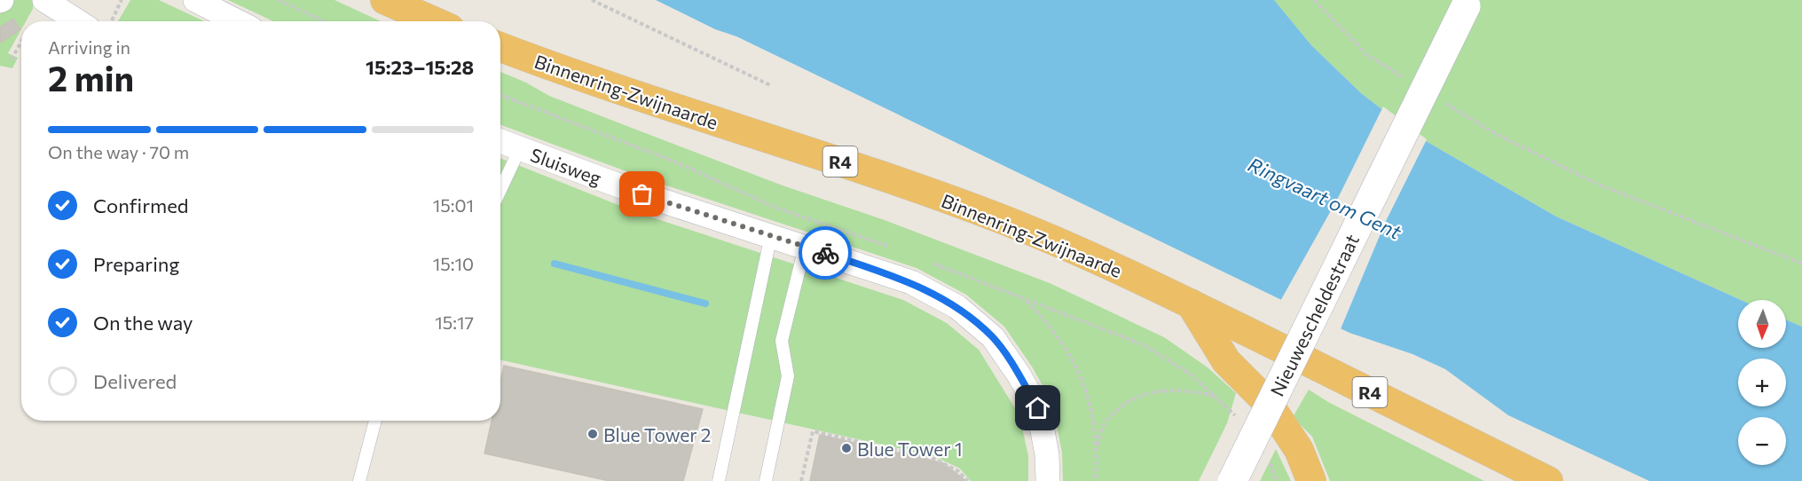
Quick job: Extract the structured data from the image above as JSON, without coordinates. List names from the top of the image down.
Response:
{
  "streets": {
    "highway": ["Binnenring-Zwijnaarde", "R4"],
    "main road": ["Nieuwescheldestraat"],
    "street": ["Sluisweg"]
  },
  "water": ["Ringvaart om Gent"],
  "places": ["Blue Tower 2", "Blue Tower 1"],
  "north": "bottom",
  "page": {
    "heading": ["2 min", "Arriving in", "15:23–15:28"],
    "bar": "On the way · 70 m",
    "list": [
      ["Confirmed", "15:01"],
      ["Preparing", "15:10"],
      ["On the way", "15:17"],
      "Delivered"
    ],
    "map_buttons": ["+", "−"]
  }
}
